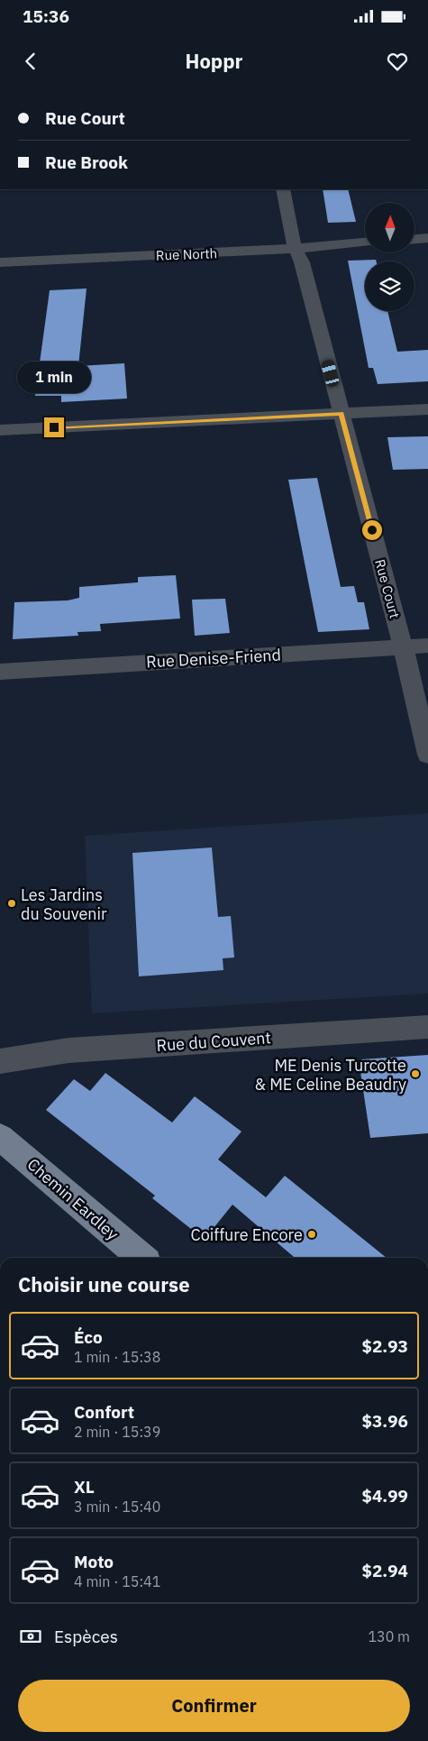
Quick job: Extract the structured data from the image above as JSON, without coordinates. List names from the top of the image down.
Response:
{
  "streets": {
    "main road": ["Chemin Eardley"],
    "street": [
      "Rue North",
      "Rue Court",
      "Rue Denise-Friend",
      "Rue du Couvent"
    ]
  },
  "crossings": [
    ["Rue North", "Rue Court"],
    ["Rue Court", "Rue Denise-Friend"]
  ],
  "places": ["Les Jardins du Souvenir", "ME Denis Turcotte & ME Celine Beaudry", "Coiffure Encore"],
  "north": "top",
  "page": {
    "status": "15:36",
    "header": "Hoppr",
    "banner": ["Rue Court", "Rue Brook"],
    "bubble": "1 min",
    "heading": "Choisir une course",
    "list": [
      {
        "name": "Éco",
        "note": "1 min · 15:38",
        "value": "$2.93"
      },
      {
        "name": "Confort",
        "note": "2 min · 15:39",
        "value": "$3.96"
      },
      {
        "name": "XL",
        "note": "3 min · 15:40",
        "value": "$4.99"
      },
      {
        "name": "Moto",
        "note": "4 min · 15:41",
        "value": "$2.94"
      }
    ],
    "pay": ["Espèces", "130 m"],
    "buttons": "Confirmer"
  }
}
